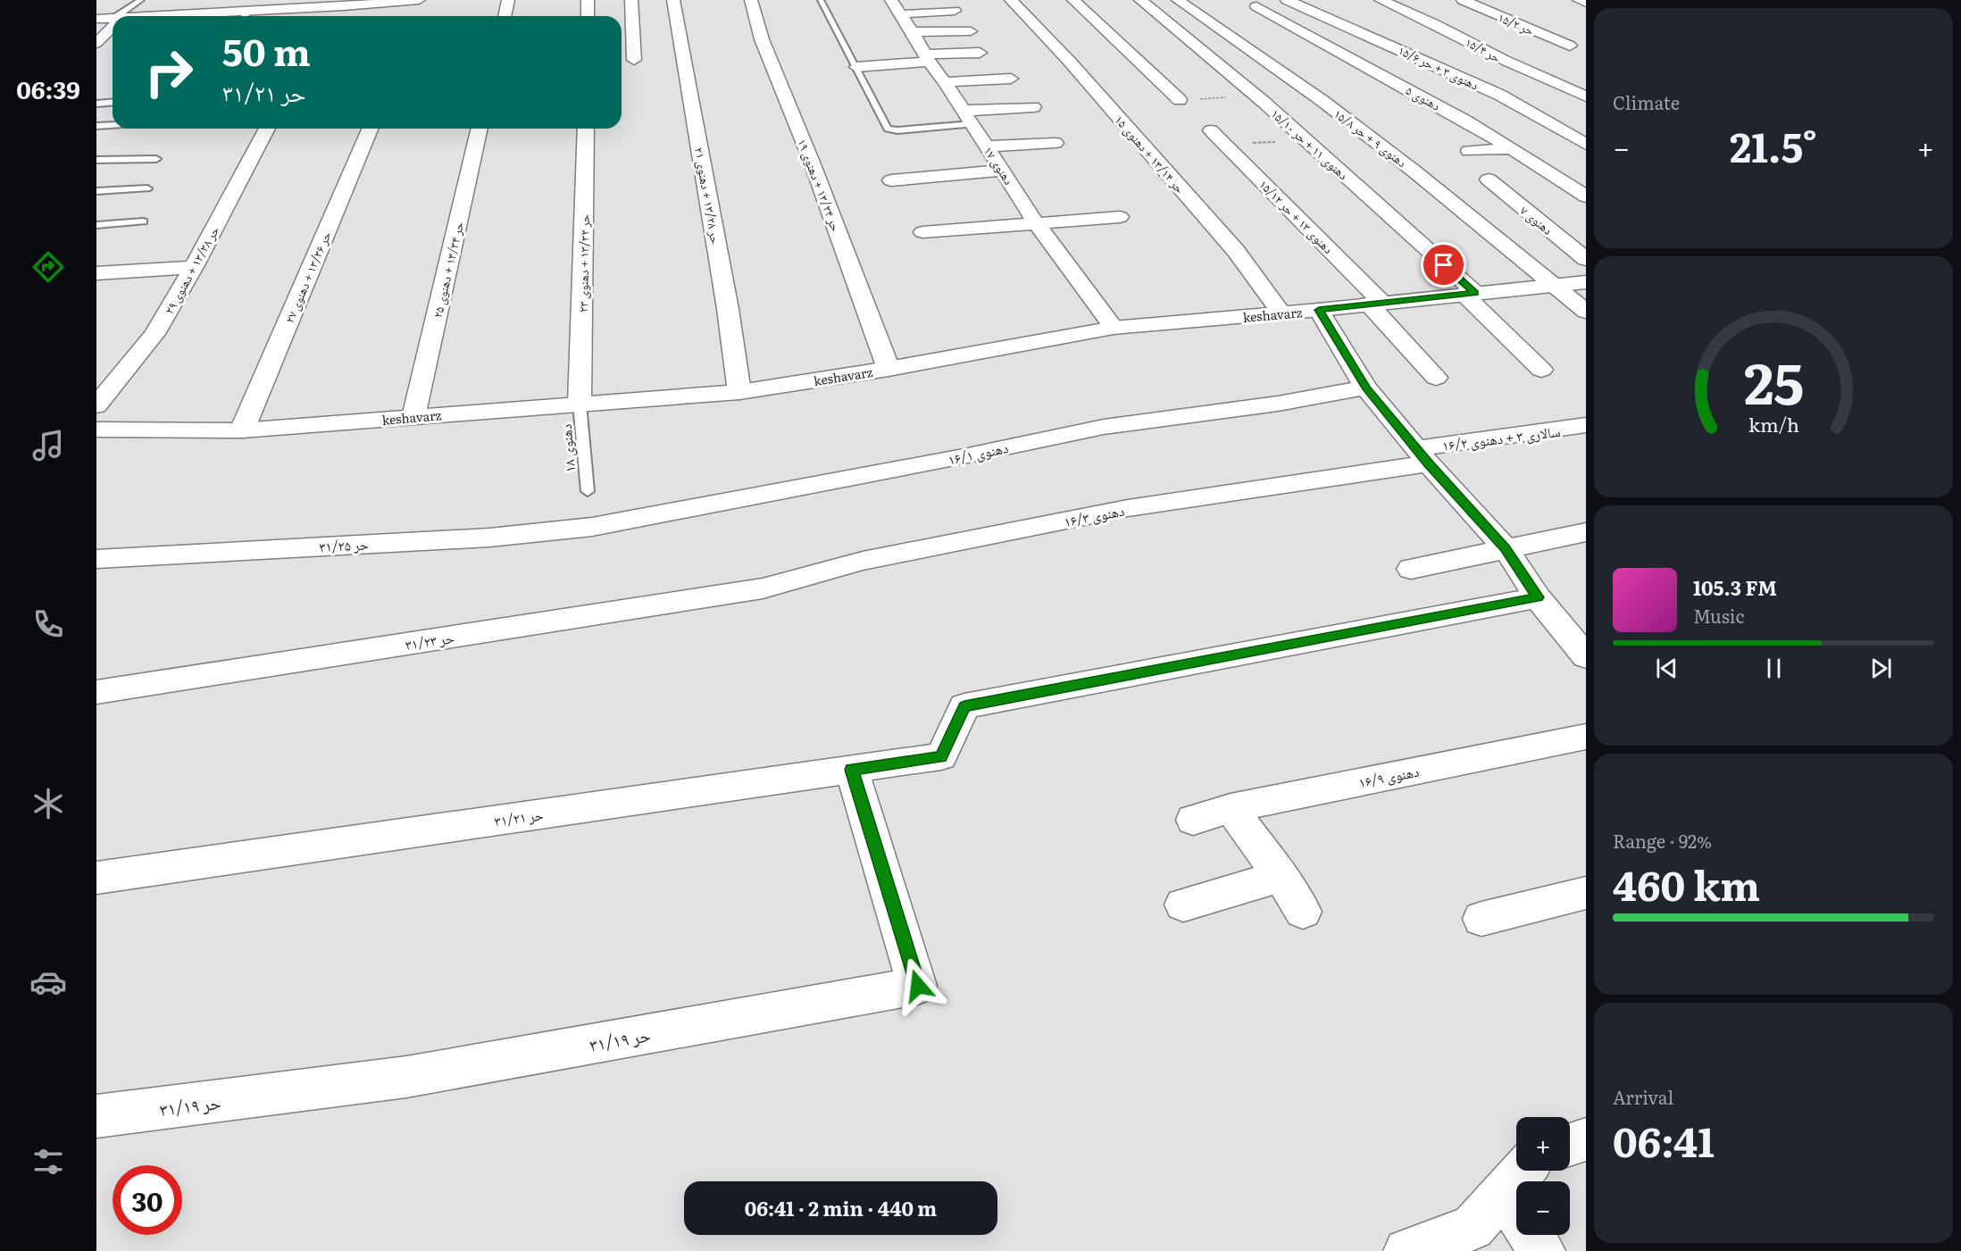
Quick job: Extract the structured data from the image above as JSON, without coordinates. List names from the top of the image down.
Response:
{
  "streets": {
    "street": [
      "حر ۱۵/۲",
      "حر ۱۵/۴",
      "دهنوی ۳ + حر ۱۵/۶",
      "دهنوی ۵",
      "دهنوی ۹ + حر ۱۵/۸",
      "دهنوی ۱۱ + حر ۱۵/۱۰",
      "حر ۱۳/۱۴ + دهنوی ۱۵",
      "دهنوی ۱۷",
      "حر ۱۳/۲۴ + دهنوی ۱۹",
      "حر ۱۳/۲۸ + دهنوی ۲۱",
      "دهنوی ۱۳ + حر ۱۵/۱۲",
      "دهنوی ۷",
      "حر ۱۳/۳۲ + دهنوی ۲۳",
      "حر ۱۳/۳۸ + دهنوی ۲۹",
      "حر ۱۳/۳۴ + دهنوی ۲۵",
      "حر ۱۳/۳۶ + دهنوی ۲۷",
      "keshavarz",
      "سالاری ۳ + دهنوی ۱۶/۲",
      "دهنوی ۱۶/۱",
      "دهنوی ۱۶/۳",
      "حر ۳۱/۲۵",
      "حر ۳۱/۲۳",
      "دهنوی ۱۶/۹",
      "حر ۳۱/۲۱",
      "حر ۳۱/۱۹"
    ],
    "lane": ["دهنوی ۱۸"]
  },
  "crossings": [
    ["دهنوی ۳ + حر ۱۵/۶", "دهنوی ۵"],
    ["دهنوی ۵", "دهنوی ۷"],
    ["دهنوی ۹ + حر ۱۵/۸", "keshavarz"],
    ["دهنوی ۱۱ + حر ۱۵/۱۰", "keshavarz"],
    ["حر ۱۳/۱۴ + دهنوی ۱۵", "keshavarz"],
    ["دهنوی ۱۷", "keshavarz"],
    ["حر ۱۳/۲۴ + دهنوی ۱۹", "keshavarz"],
    ["حر ۱۳/۲۸ + دهنوی ۲۱", "keshavarz"],
    ["دهنوی ۱۳ + حر ۱۵/۱۲", "keshavarz"],
    ["حر ۱۳/۳۲ + دهنوی ۲۳", "keshavarz"],
    ["حر ۱۳/۳۲ + دهنوی ۲۳", "دهنوی ۱۸"],
    ["حر ۱۳/۳۴ + دهنوی ۲۵", "keshavarz"],
    ["حر ۱۳/۳۶ + دهنوی ۲۷", "keshavarz"],
    ["keshavarz", "دهنوی ۱۸"],
    ["سالاری ۳ + دهنوی ۱۶/۲", "دهنوی ۱۶/۳"],
    ["دهنوی ۱۶/۱", "حر ۳۱/۲۵"],
    ["دهنوی ۱۶/۳", "حر ۳۱/۲۳"],
    ["حر ۳۱/۲۱", "حر ۳۱/۱۹"]
  ],
  "page": {
    "tabs": "06:39",
    "tile": [
      "Climate",
      ["Range · 92%", "460 km"],
      ["Arrival", "06:41"]
    ],
    "turn": ["50 m", "حر ۳۱/۲۱"],
    "heat": ["−", "21.5°", "+"],
    "song": ["105.3 FM", "Music"],
    "map_buttons": ["+", "−"],
    "limit": "30",
    "trip": "06:41 · 2 min · 440 m",
    "gauge": ["25", "km/h"]
  }
}
